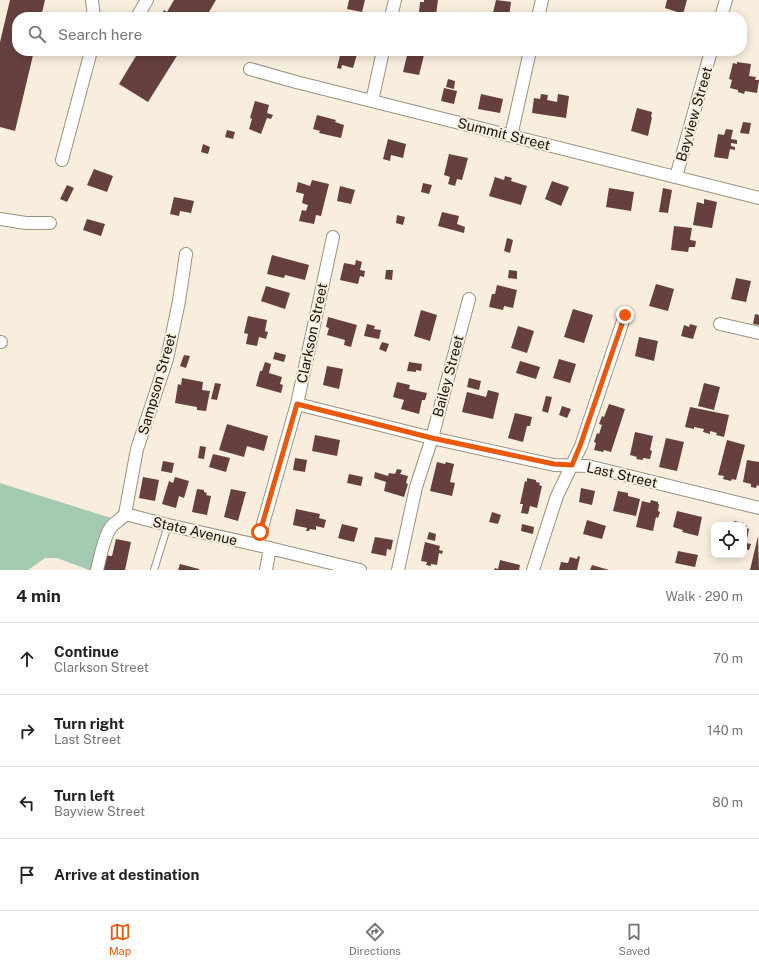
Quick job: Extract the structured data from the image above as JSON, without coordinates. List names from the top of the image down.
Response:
{
  "streets": {
    "street": [
      "Bayview Street",
      "Summit Street",
      "Clarkson Street",
      "Bailey Street",
      "Sampson Street",
      "Last Street",
      "State Avenue"
    ]
  },
  "crossings": [
    ["Bayview Street", "Summit Street"],
    ["Clarkson Street", "Last Street"],
    ["Clarkson Street", "State Avenue"],
    ["Bailey Street", "Last Street"],
    ["Sampson Street", "State Avenue"]
  ],
  "page": {
    "search": "Search here",
    "heading": ["4 min", "Walk · 290 m"],
    "list": [
      ["Continue", "Clarkson Street", "70 m"],
      ["Turn right", "Last Street", "140 m"],
      ["Turn left", "Bayview Street", "80 m"],
      "Arrive at destination"
    ],
    "nav": ["Map", "Directions", "Saved"]
  }
}
